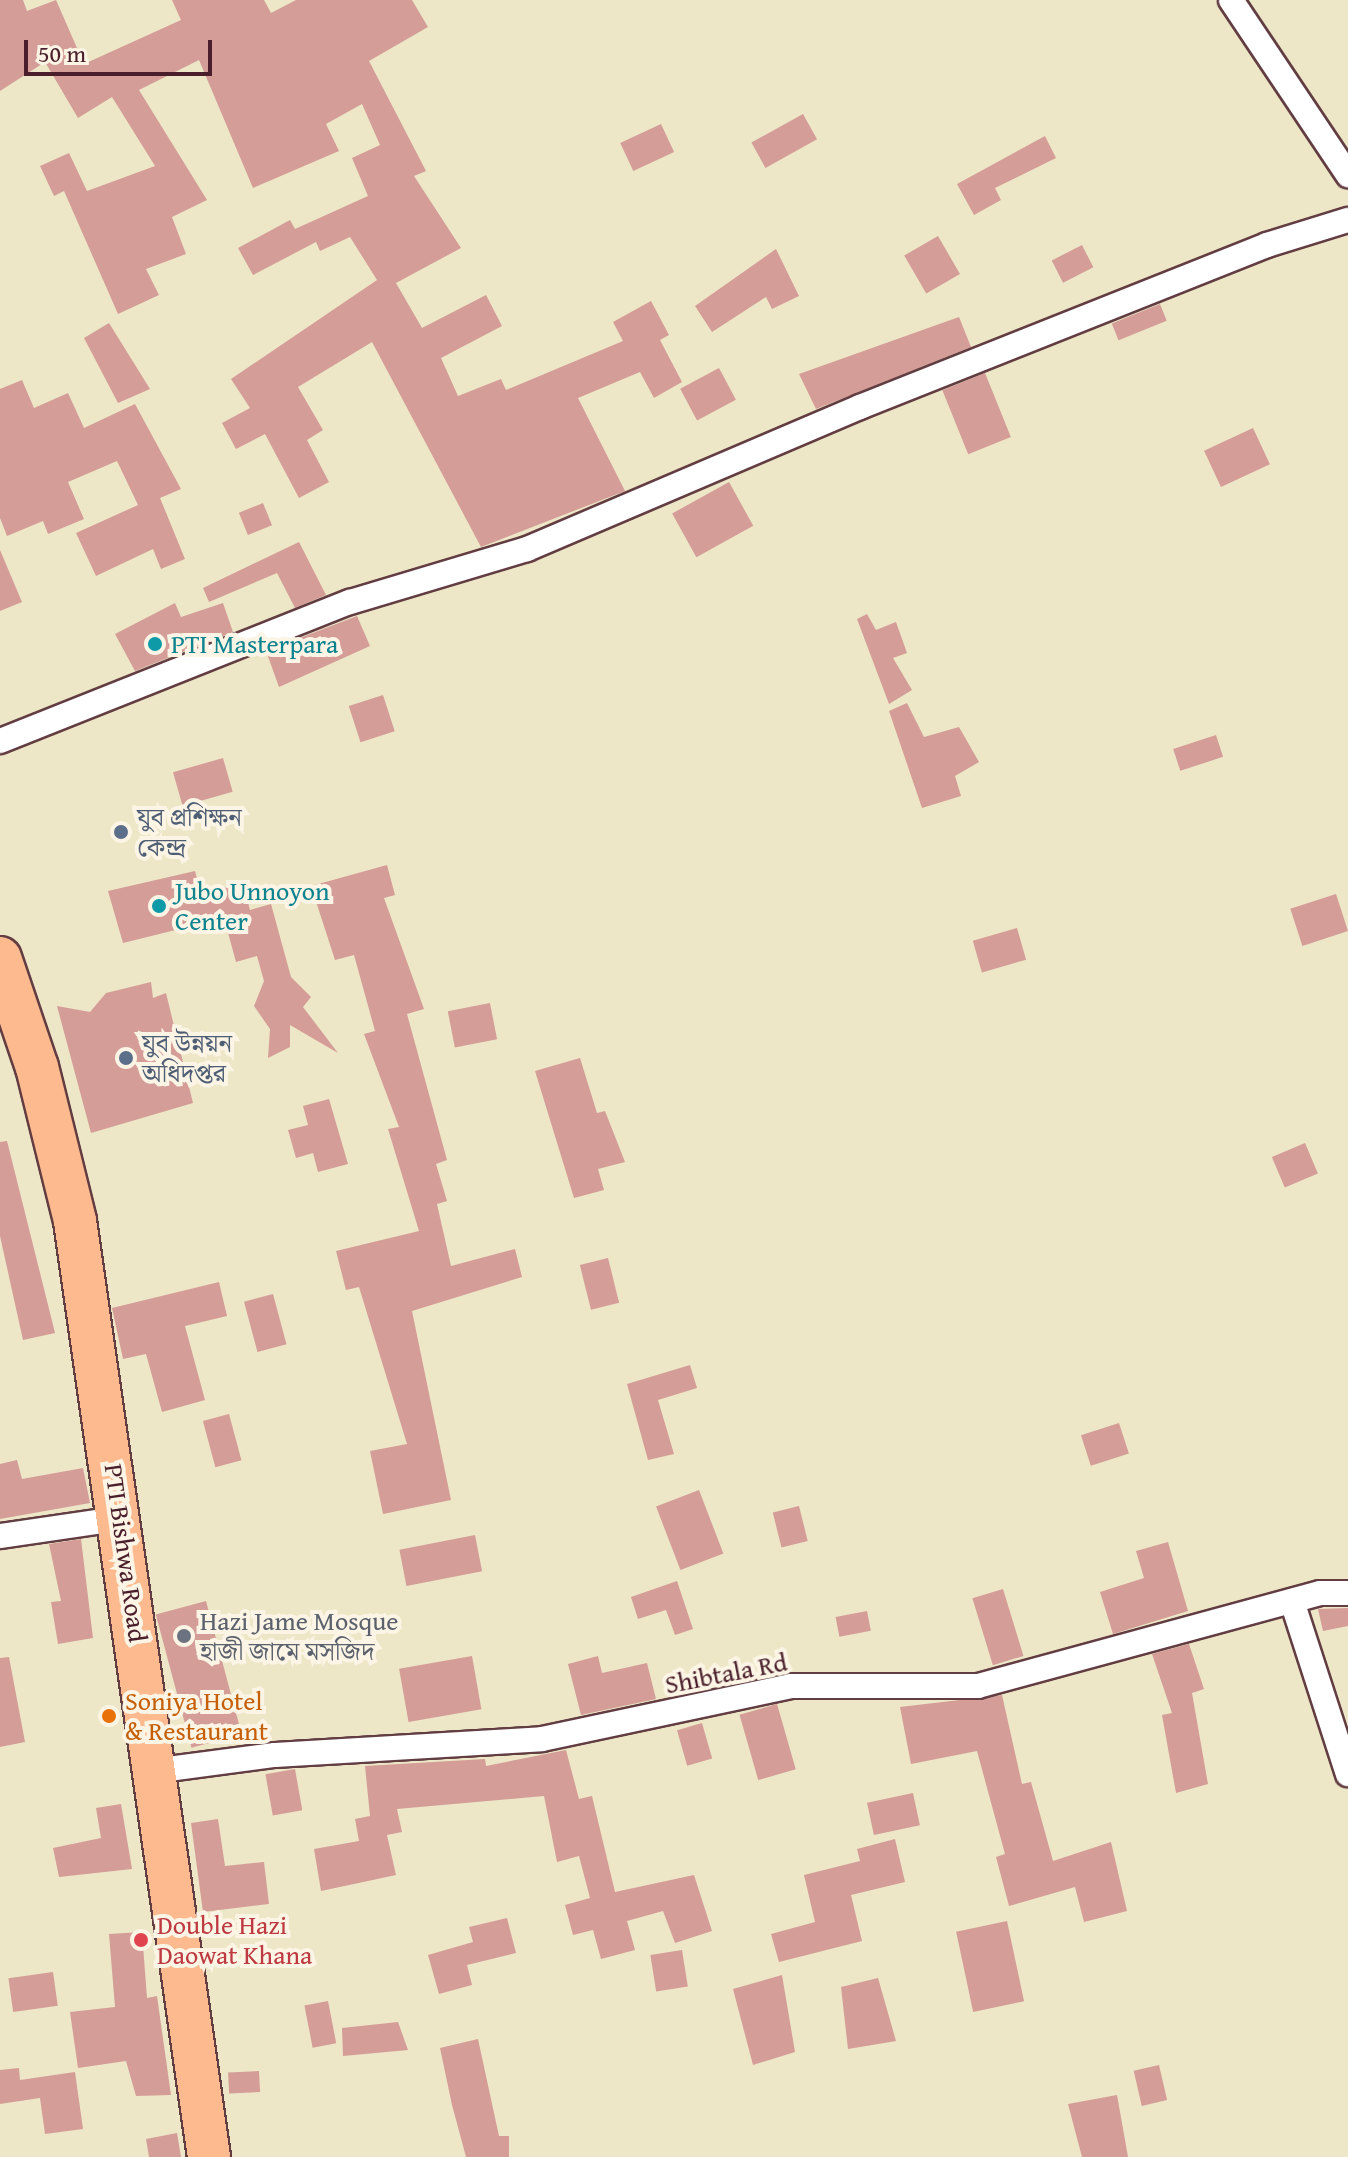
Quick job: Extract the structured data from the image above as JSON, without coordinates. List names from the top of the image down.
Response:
{
  "streets": {
    "highway": ["PTI Bishwa Road"],
    "street": ["Shibtala Rd"]
  },
  "crossings": [
    ["PTI Bishwa Road", "Shibtala Rd"]
  ],
  "places": [
    "PTI Masterpara",
    "যুব প্রশিক্ষন কেন্দ্র",
    "Jubo Unnoyon Center",
    "যুব উন্নয়ন অধিদপ্তর",
    "Hazi Jame Mosque হাজী জামে মসজিদ",
    "Soniya Hotel & Restaurant",
    "Double Hazi Daowat Khana"
  ],
  "scale_bar": "50 m"
}
